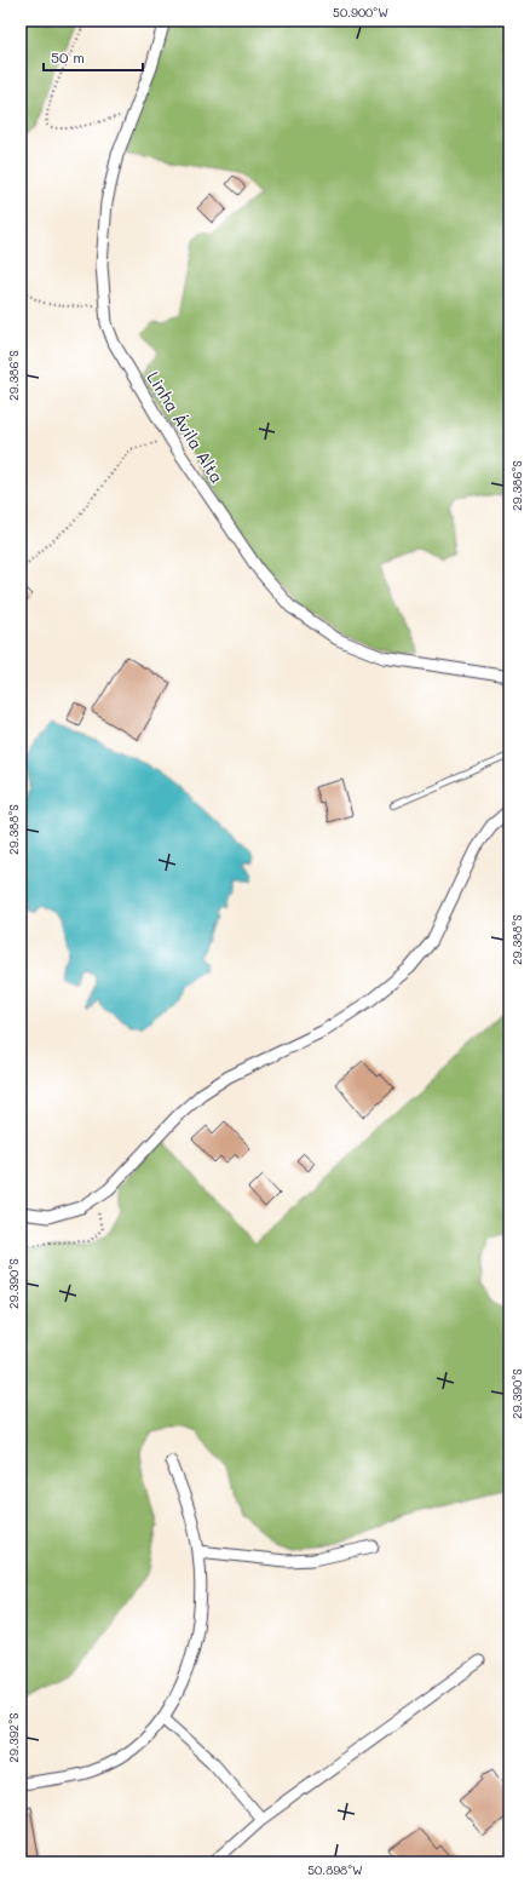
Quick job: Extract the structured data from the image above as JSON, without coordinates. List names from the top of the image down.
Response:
{
  "streets": {
    "street": ["Linha Ávila Alta"]
  },
  "scale_bar": "50 m",
  "coordinates": [
    "50.900°W",
    "29.386°S",
    "29.388°S",
    "29.390°S",
    "29.392°S",
    "50.898°W"
  ]
}
